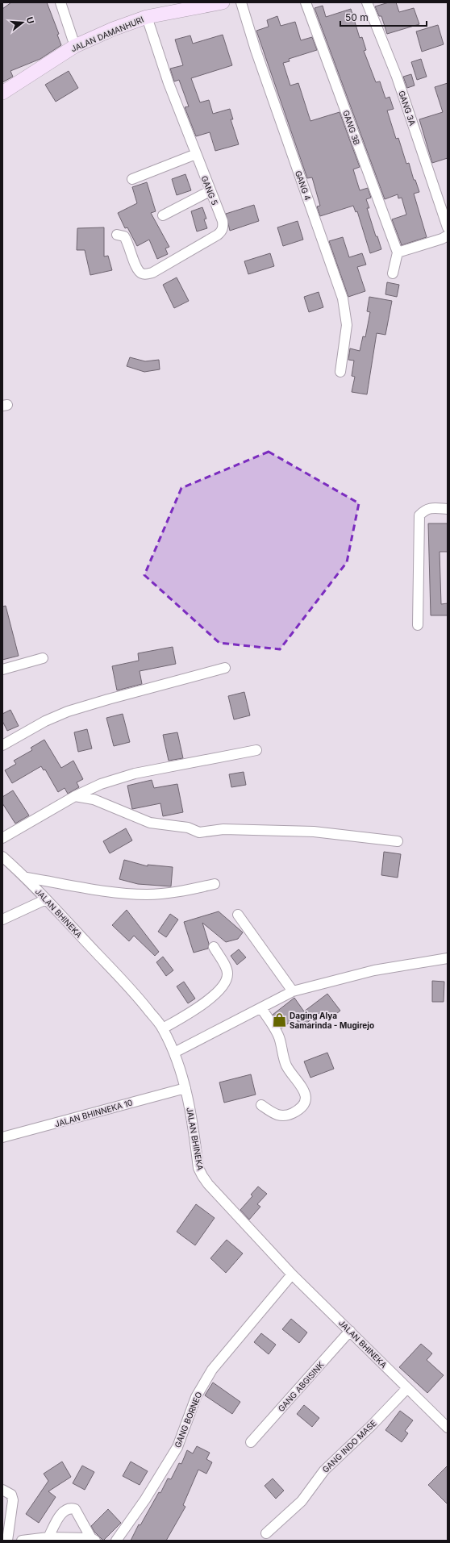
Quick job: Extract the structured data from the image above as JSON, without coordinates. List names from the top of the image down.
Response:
{
  "streets": {
    "street": [
      "JALAN DAMANHURI",
      "GANG 3A",
      "GANG 3B",
      "GANG 4",
      "GANG 5",
      "JALAN BHINEKA",
      "JALAN BHINNEKA 10",
      "GANG ABGISINK",
      "GANG BORNEO",
      "GANG INDO MASE"
    ]
  },
  "crossings": [
    ["JALAN DAMANHURI", "GANG 5"],
    ["JALAN BHINEKA", "JALAN BHINNEKA 10"],
    ["JALAN BHINEKA", "GANG ABGISINK"],
    ["JALAN BHINEKA", "GANG BORNEO"],
    ["JALAN BHINEKA", "GANG INDO MASE"]
  ],
  "places": {
    "shop": ["Daging Alya Samarinda - Mugirejo"]
  },
  "scale_bar": "50 m",
  "north": "right"
}
